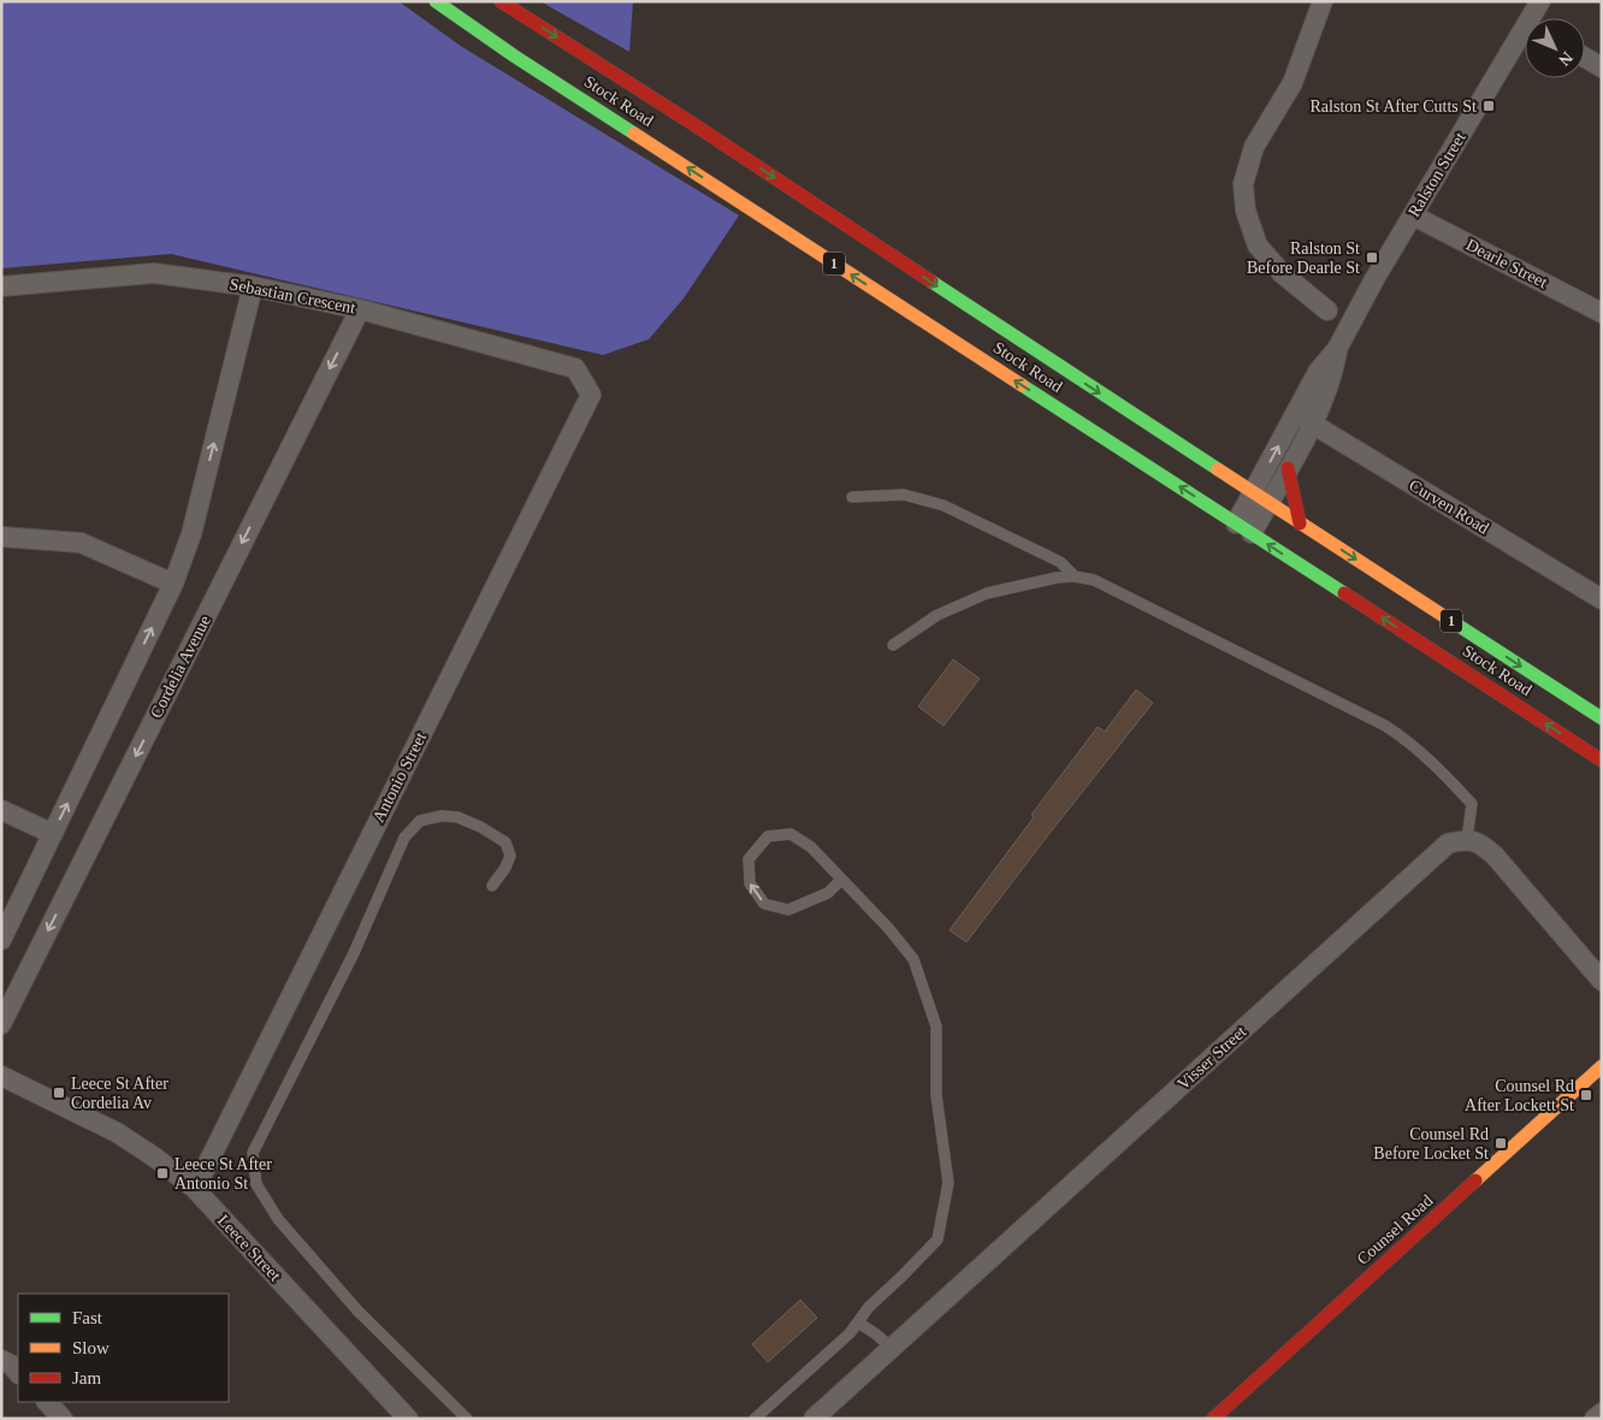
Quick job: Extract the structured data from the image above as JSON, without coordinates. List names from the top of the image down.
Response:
{
  "streets": {
    "main road": ["Stock Road", "1", "Counsel Road"],
    "street": [
      "Ralston Street",
      "Dearle Street",
      "Sebastian Crescent",
      "Curven Road",
      "Cordelia Avenue",
      "Antonio Street",
      "Visser Street",
      "Leece Street"
    ]
  },
  "crossings": [
    ["Stock Road", "Ralston Street"],
    ["Ralston Street", "Dearle Street"],
    ["Ralston Street", "Curven Road"],
    ["Sebastian Crescent", "Cordelia Avenue"],
    ["Sebastian Crescent", "Antonio Street"],
    ["Antonio Street", "Leece Street"]
  ],
  "places": {
    "transit": [
      "Ralston St After Cutts St",
      "Ralston St Before Dearle St",
      "Leece St After Cordelia Av",
      "Counsel Rd After Lockett St",
      "Counsel Rd Before Locket St",
      "Leece St After Antonio St"
    ]
  },
  "legend": ["Fast", "Slow", "Jam"],
  "north": "bottom right"
}
